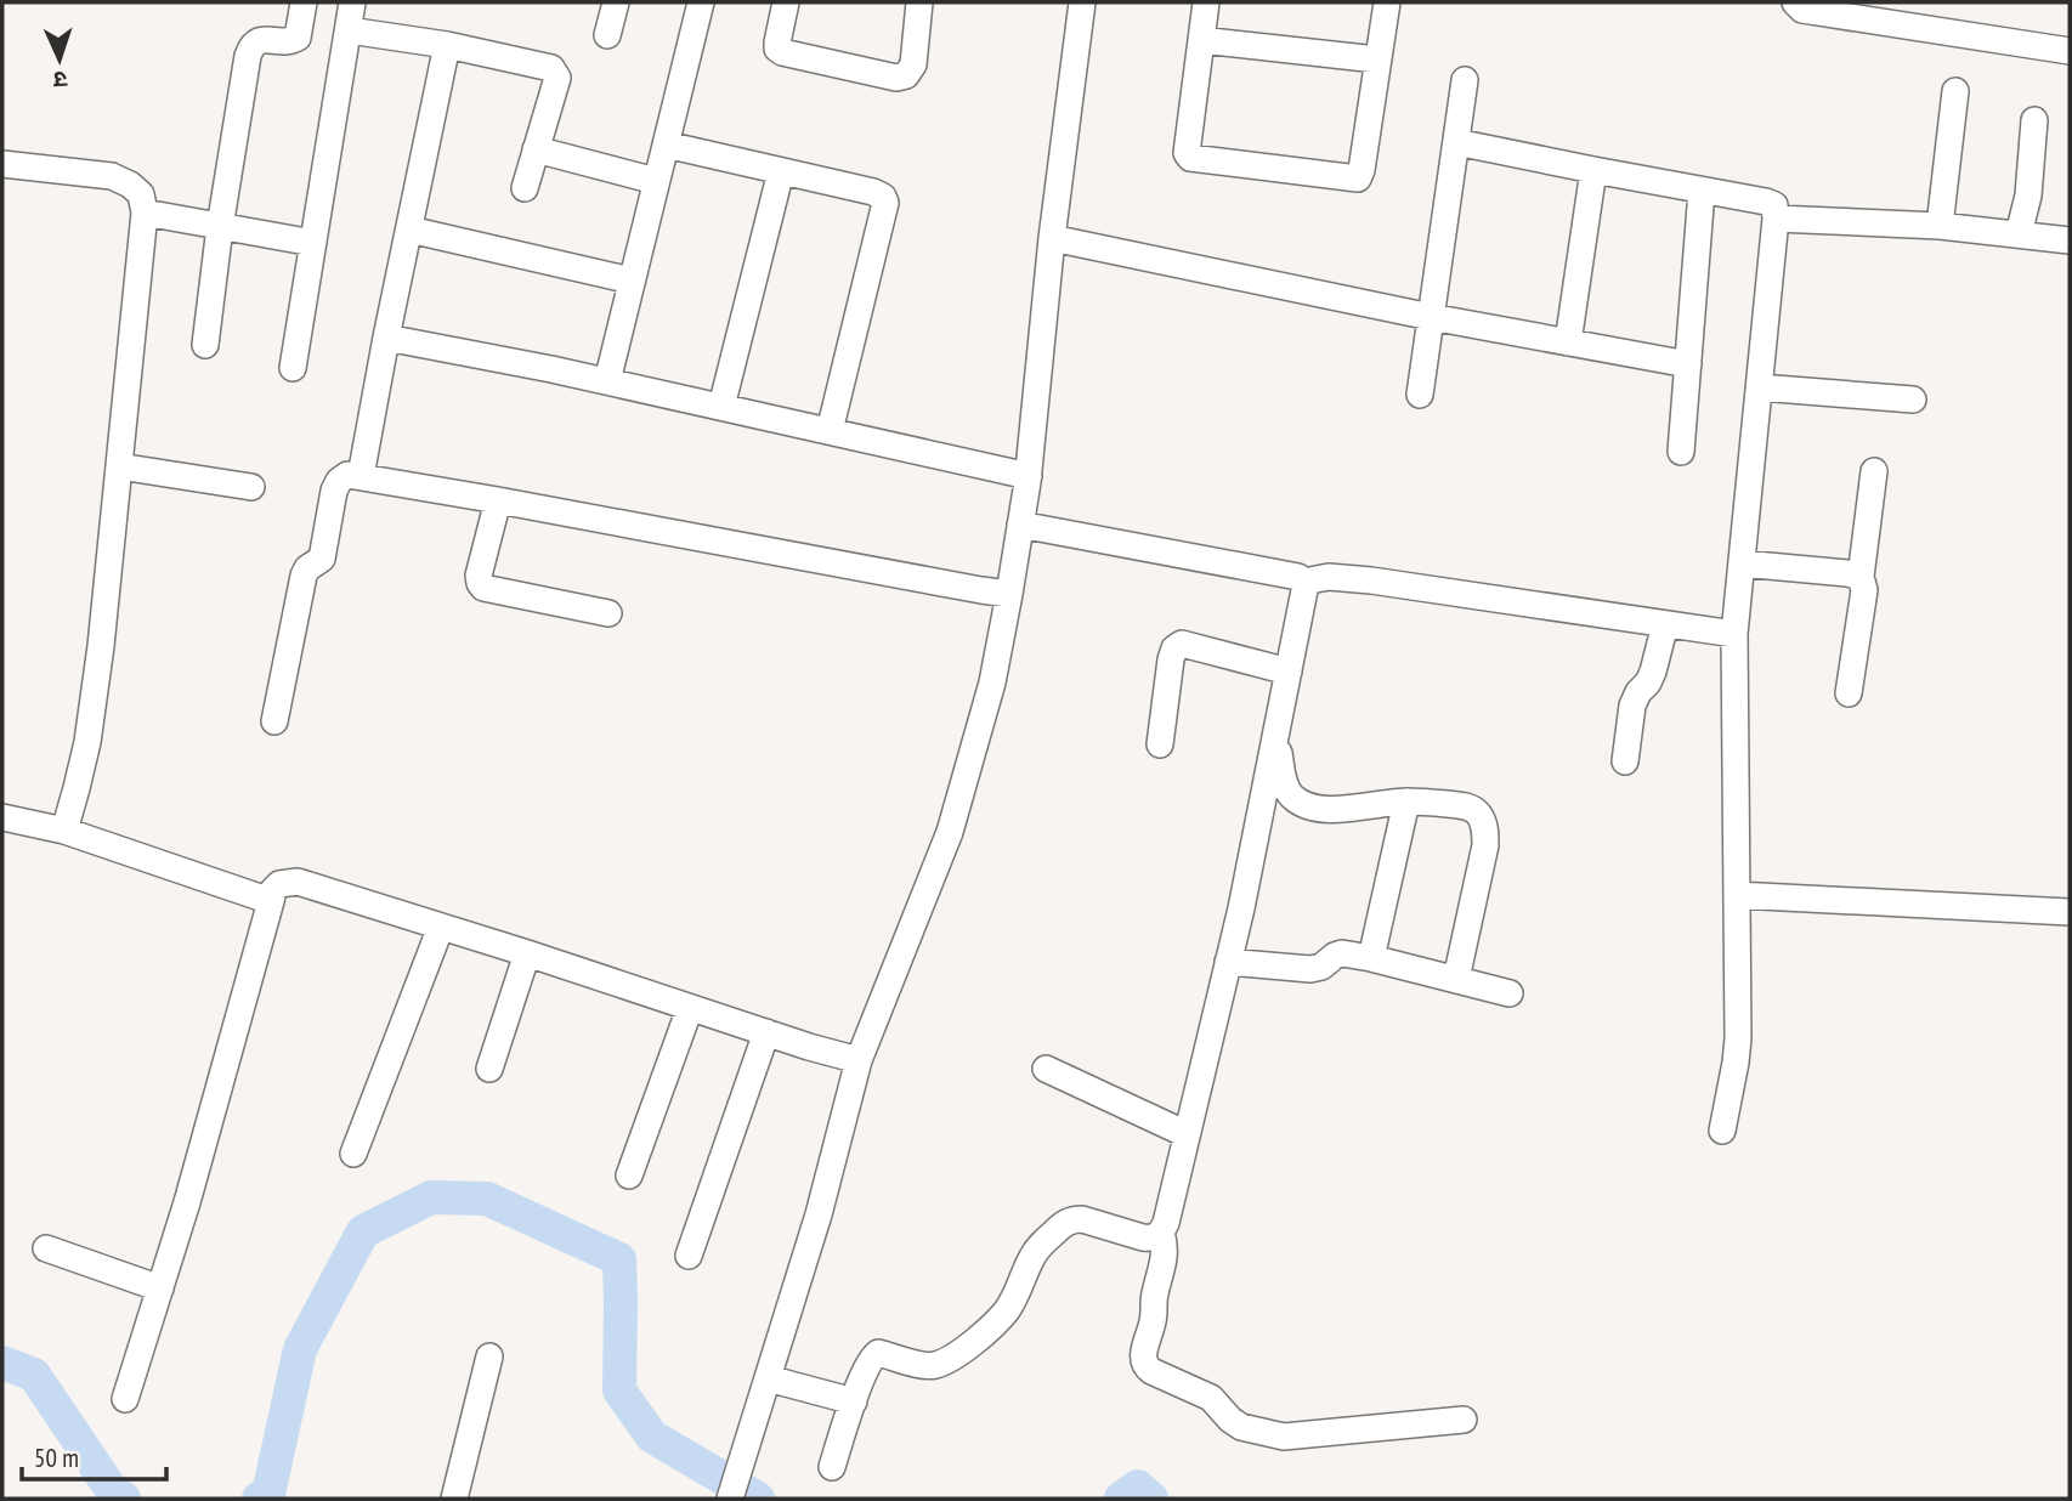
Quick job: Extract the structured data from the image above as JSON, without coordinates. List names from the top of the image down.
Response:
{
  "scale_bar": "50 m",
  "north": "bottom"
}
